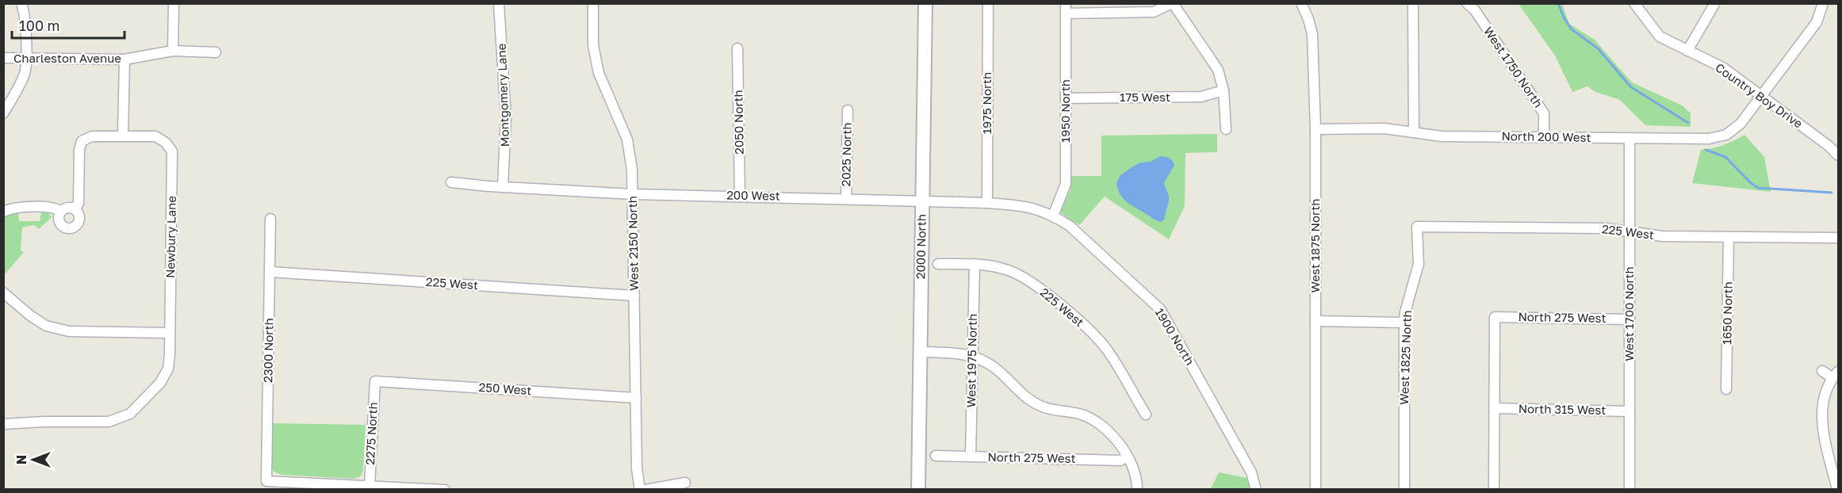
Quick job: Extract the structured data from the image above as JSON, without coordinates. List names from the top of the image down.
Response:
{
  "streets": {
    "street": [
      "Charleston Avenue",
      "West 1750 North",
      "Montgomery Lane",
      "Country Boy Drive",
      "175 West",
      "1975 North",
      "1950 North",
      "2050 North",
      "North 200 West",
      "2025 North",
      "200 West",
      "225 West",
      "Newbury Lane",
      "West 2150 North",
      "West 1875 North",
      "2000 North",
      "1650 North",
      "West 1700 North",
      "North 275 West",
      "1900 North",
      "2300 North",
      "West 1825 North",
      "West 1975 North",
      "250 West",
      "North 315 West",
      "2275 North"
    ]
  },
  "crossings": [
    ["West 1750 North", "North 200 West"],
    ["Montgomery Lane", "200 West"],
    ["Country Boy Drive", "North 200 West"],
    ["175 West", "1950 North"],
    ["1975 North", "200 West"],
    ["1950 North", "200 West"],
    ["1950 North", "1900 North"],
    ["2050 North", "200 West"],
    ["North 200 West", "West 1875 North"],
    ["North 200 West", "West 1700 North"],
    ["2025 North", "200 West"],
    ["200 West", "West 2150 North"],
    ["200 West", "2000 North"],
    ["200 West", "1900 North"],
    ["225 West", "West 2150 North"],
    ["225 West", "1650 North"],
    ["225 West", "West 1700 North"],
    ["225 West", "2300 North"],
    ["225 West", "West 1825 North"],
    ["225 West", "West 1975 North"],
    ["West 2150 North", "250 West"],
    ["West 1700 North", "North 275 West"],
    ["West 1700 North", "North 315 West"],
    ["North 275 West", "West 1975 North"],
    ["North 275 West", "North 315 West"],
    ["250 West", "2275 North"]
  ],
  "scale_bar": "100 m",
  "north": "left"
}
